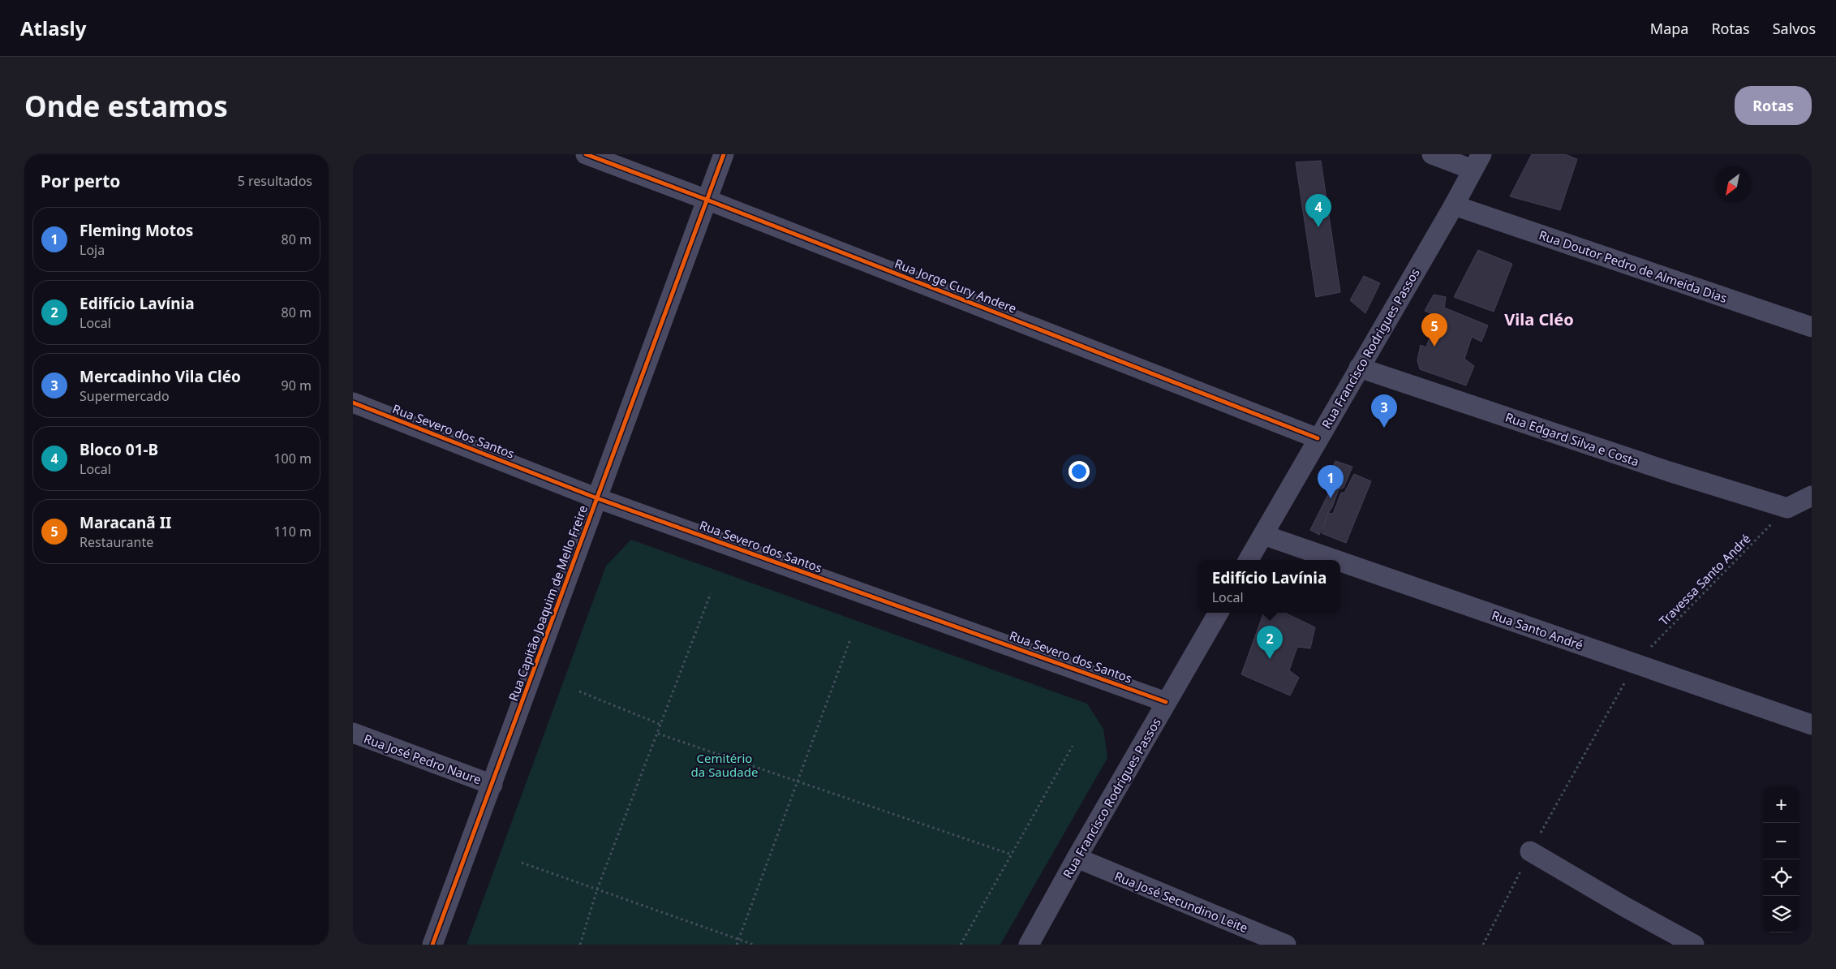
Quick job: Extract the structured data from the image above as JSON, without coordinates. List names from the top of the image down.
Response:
{
  "streets": {
    "street": [
      "Rua Doutor Pedro de Almeida Dias",
      "Rua Jorge Cury Andere",
      "Rua Francisco Rodrigues Passos",
      "Rua Severo dos Santos",
      "Rua Edgard Silva e Costa",
      "Rua Capitão Joaquim de Mello Freire",
      "Rua Santo André",
      "Rua José Pedro Naure",
      "Rua José Secundino Leite"
    ],
    "path": ["Travessa Santo André"]
  },
  "crossings": [
    ["Rua Doutor Pedro de Almeida Dias", "Rua Francisco Rodrigues Passos"],
    ["Rua Jorge Cury Andere", "Rua Francisco Rodrigues Passos"],
    ["Rua Jorge Cury Andere", "Rua Capitão Joaquim de Mello Freire"],
    ["Rua Francisco Rodrigues Passos", "Rua Severo dos Santos"],
    ["Rua Francisco Rodrigues Passos", "Rua Edgard Silva e Costa"],
    ["Rua Francisco Rodrigues Passos", "Rua Santo André"],
    ["Rua Francisco Rodrigues Passos", "Rua José Secundino Leite"],
    ["Rua Severo dos Santos", "Rua Capitão Joaquim de Mello Freire"],
    ["Rua Edgard Silva e Costa", "Travessa Santo André"],
    ["Travessa Santo André", "Rua Santo André"],
    ["Rua Capitão Joaquim de Mello Freire", "Rua José Pedro Naure"]
  ],
  "districts": ["Vila Cléo"],
  "parks": ["Cemitério da Saudade"],
  "north": "bottom left",
  "page": {
    "header": "Atlasly",
    "nav": ["Mapa", "Rotas", "Salvos"],
    "buttons": "Rotas",
    "title": "Onde estamos",
    "heading": ["Por perto", "5 resultados"],
    "pins": [
      "4",
      "5",
      "3",
      "1",
      "2"
    ],
    "list": [
      {
        "mark": "1",
        "name": "Fleming Motos",
        "note": "Loja",
        "value": "80 m"
      },
      {
        "mark": "2",
        "name": "Edifício Lavínia",
        "note": "Local",
        "value": "80 m"
      },
      {
        "mark": "3",
        "name": "Mercadinho Vila Cléo",
        "note": "Supermercado",
        "value": "90 m"
      },
      {
        "mark": "4",
        "name": "Bloco 01-B",
        "note": "Local",
        "value": "100 m"
      },
      {
        "mark": "5",
        "name": "Maracanã II",
        "note": "Restaurante",
        "value": "110 m"
      }
    ],
    "popup": ["Edifício Lavínia", "Local"],
    "map_buttons": ["+", "−"]
  }
}
